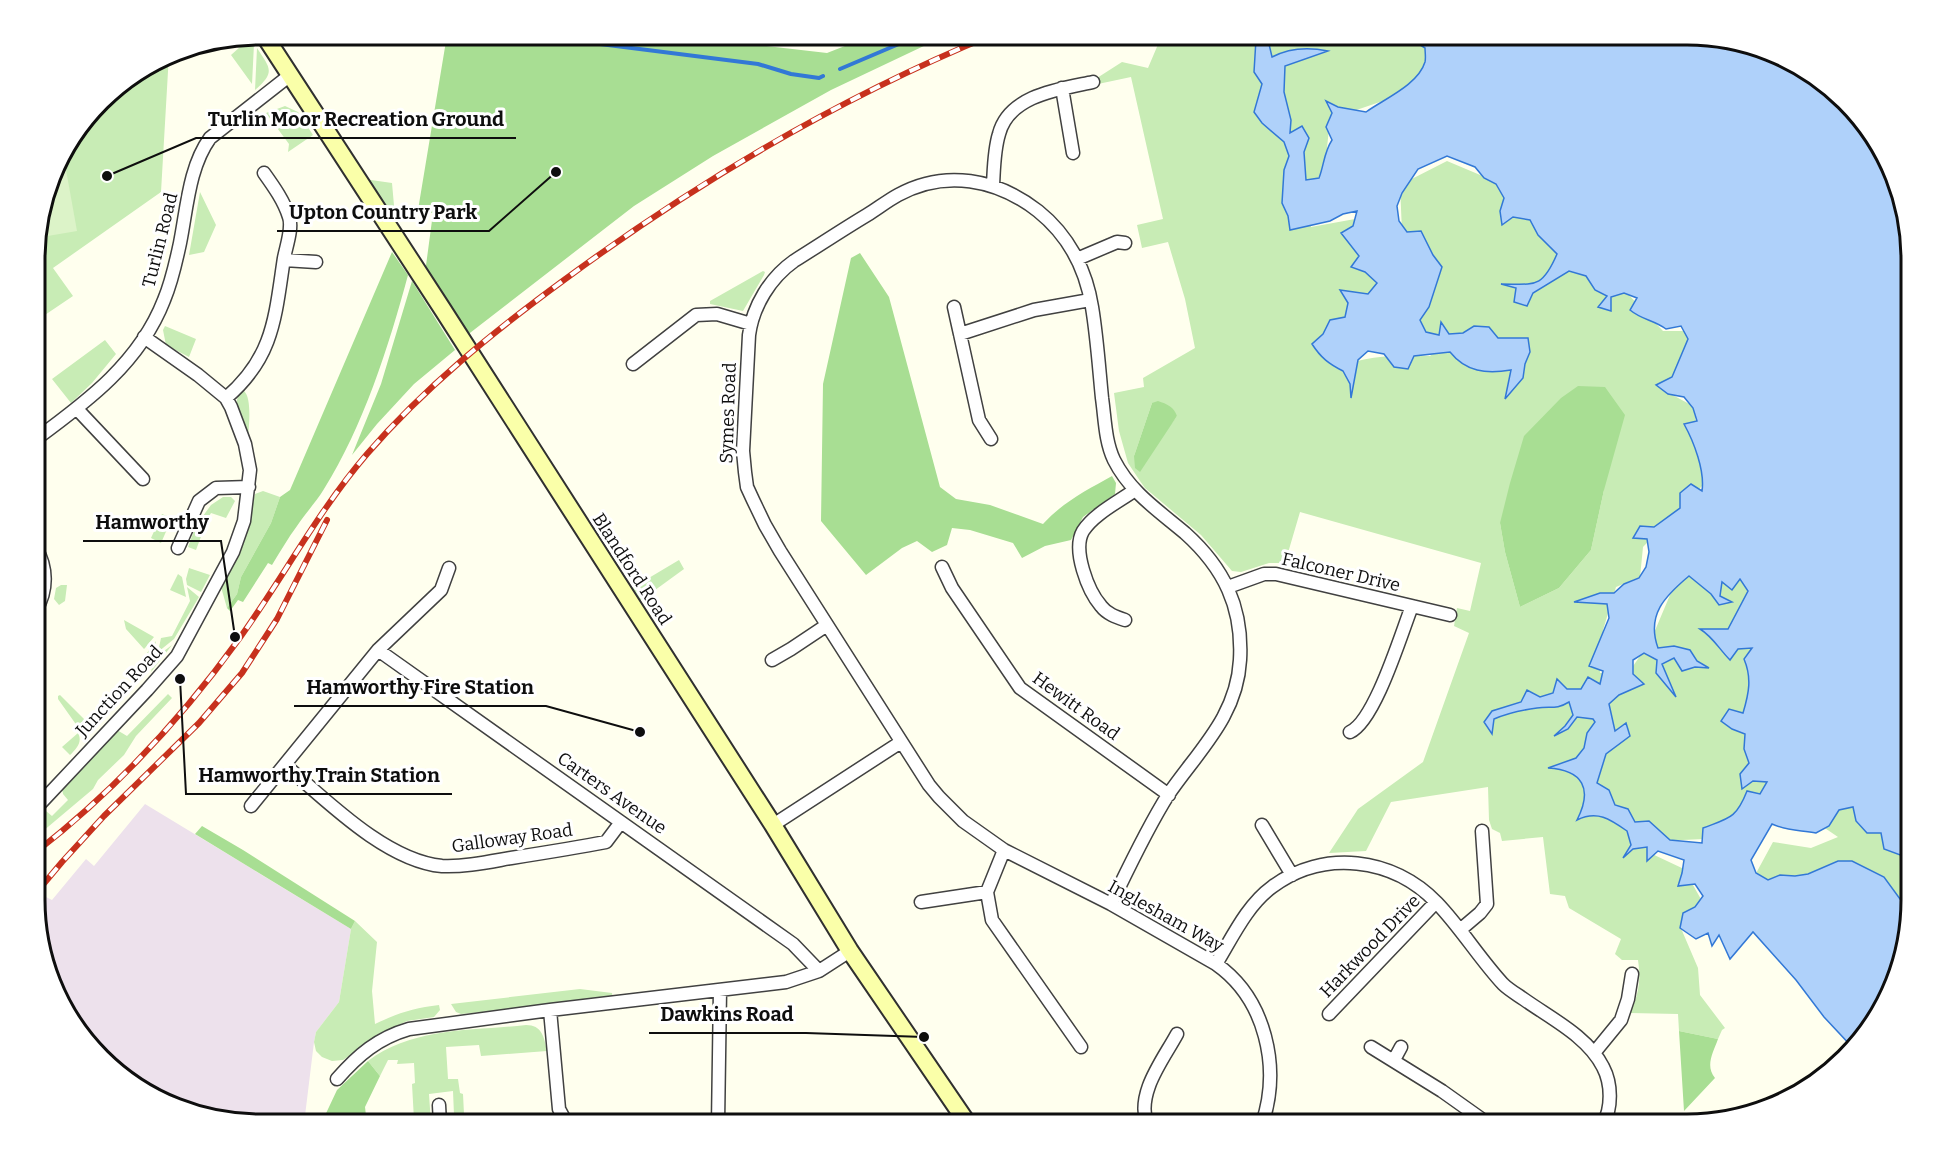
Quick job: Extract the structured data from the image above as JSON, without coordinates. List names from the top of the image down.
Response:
{
  "streets": {
    "main road": ["Blandford Road"],
    "street": [
      "Turlin Road",
      "Symes Road",
      "Falconer Drive",
      "Junction Road",
      "Hewitt Road",
      "Carters Avenue",
      "Galloway Road",
      "Inglesham Way",
      "Harkwood Drive"
    ]
  },
  "crossings": [
    ["Turlin Road", "Blandford Road"],
    ["Turlin Road", "Junction Road"],
    ["Symes Road", "Inglesham Way"],
    ["Carters Avenue", "Galloway Road"],
    ["Inglesham Way", "Harkwood Drive"]
  ],
  "places": [
    "Upton Country Park",
    "Turlin Moor Recreation Ground",
    "Hamworthy",
    "Hamworthy Train Station",
    "Hamworthy Fire Station",
    "Dawkins Road"
  ]
}
